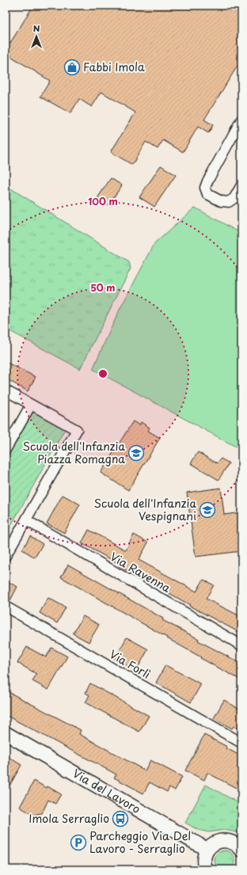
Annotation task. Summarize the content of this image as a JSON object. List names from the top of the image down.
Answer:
{
  "streets": {
    "main road": ["Via del Lavoro"],
    "street": ["Via Ravenna", "Via Forlì"]
  },
  "places": {
    "shop": ["Fabbi Imola"],
    "school or university": ["Scuola dell'Infanzia Piazza Romagna", "Scuola dell'Infanzia Vespignani"],
    "bus stop": ["Imola Serraglio"],
    "parking": ["Parcheggio Via Del Lavoro - Serraglio"]
  },
  "north": "top",
  "rings": ["100 m", "50 m"]
}
